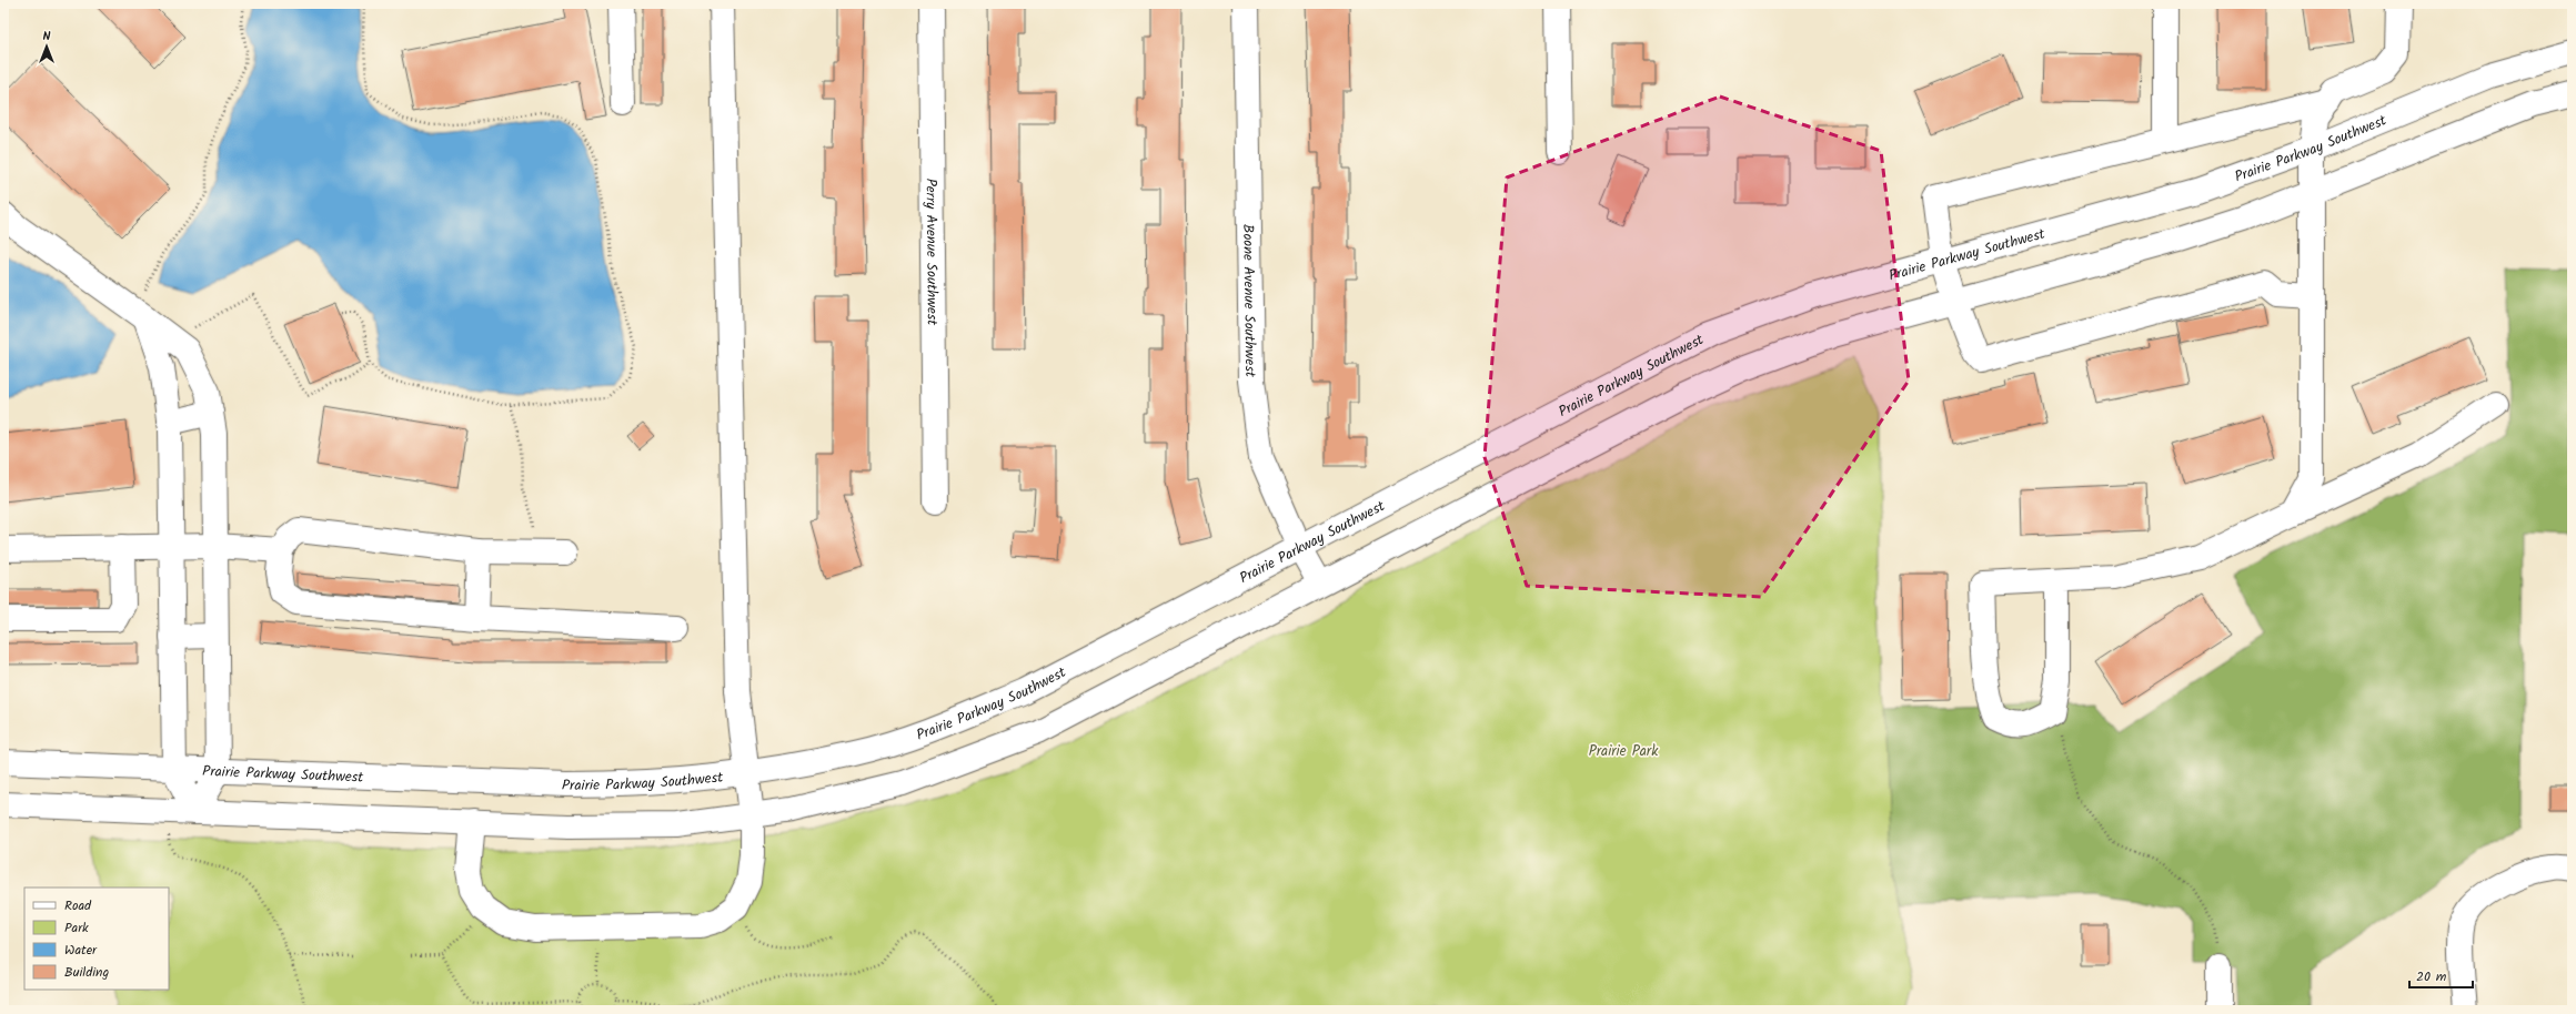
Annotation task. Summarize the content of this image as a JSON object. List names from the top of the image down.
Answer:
{
  "streets": {
    "street": ["Prairie Parkway Southwest", "Perry Avenue Southwest", "Boone Avenue Southwest"]
  },
  "crossings": [
    ["Prairie Parkway Southwest", "Boone Avenue Southwest"]
  ],
  "parks": ["Prairie Park"],
  "legend": [
    "Road",
    "Park",
    "Water",
    "Building"
  ],
  "scale_bar": "20 m",
  "north": "top"
}
